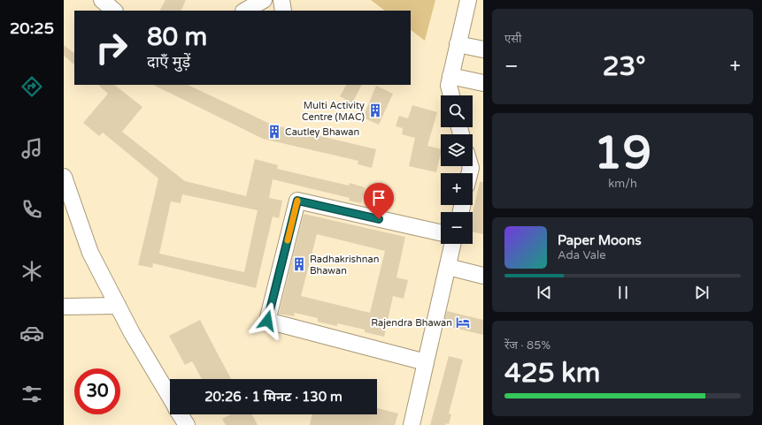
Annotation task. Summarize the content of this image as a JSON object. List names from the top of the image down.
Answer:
{
  "places": {
    "building": ["Multi Activity Centre (MAC)", "Cautley Bhawan", "Radhakrishnan Bhawan"],
    "hotel": ["Rajendra Bhawan"]
  },
  "page": {
    "tabs": "20:25",
    "tile": [
      "एसी",
      ["19", "km/h"],
      ["रेंज · 85%", "425 km"]
    ],
    "turn": ["80 m", "दाएँ मुड़ें"],
    "heat": ["−", "23°", "+"],
    "map_buttons": ["+", "−"],
    "song": ["Paper Moons", "Ada Vale"],
    "limit": "30",
    "trip": "20:26 · 1 मिनट · 130 m"
  }
}
